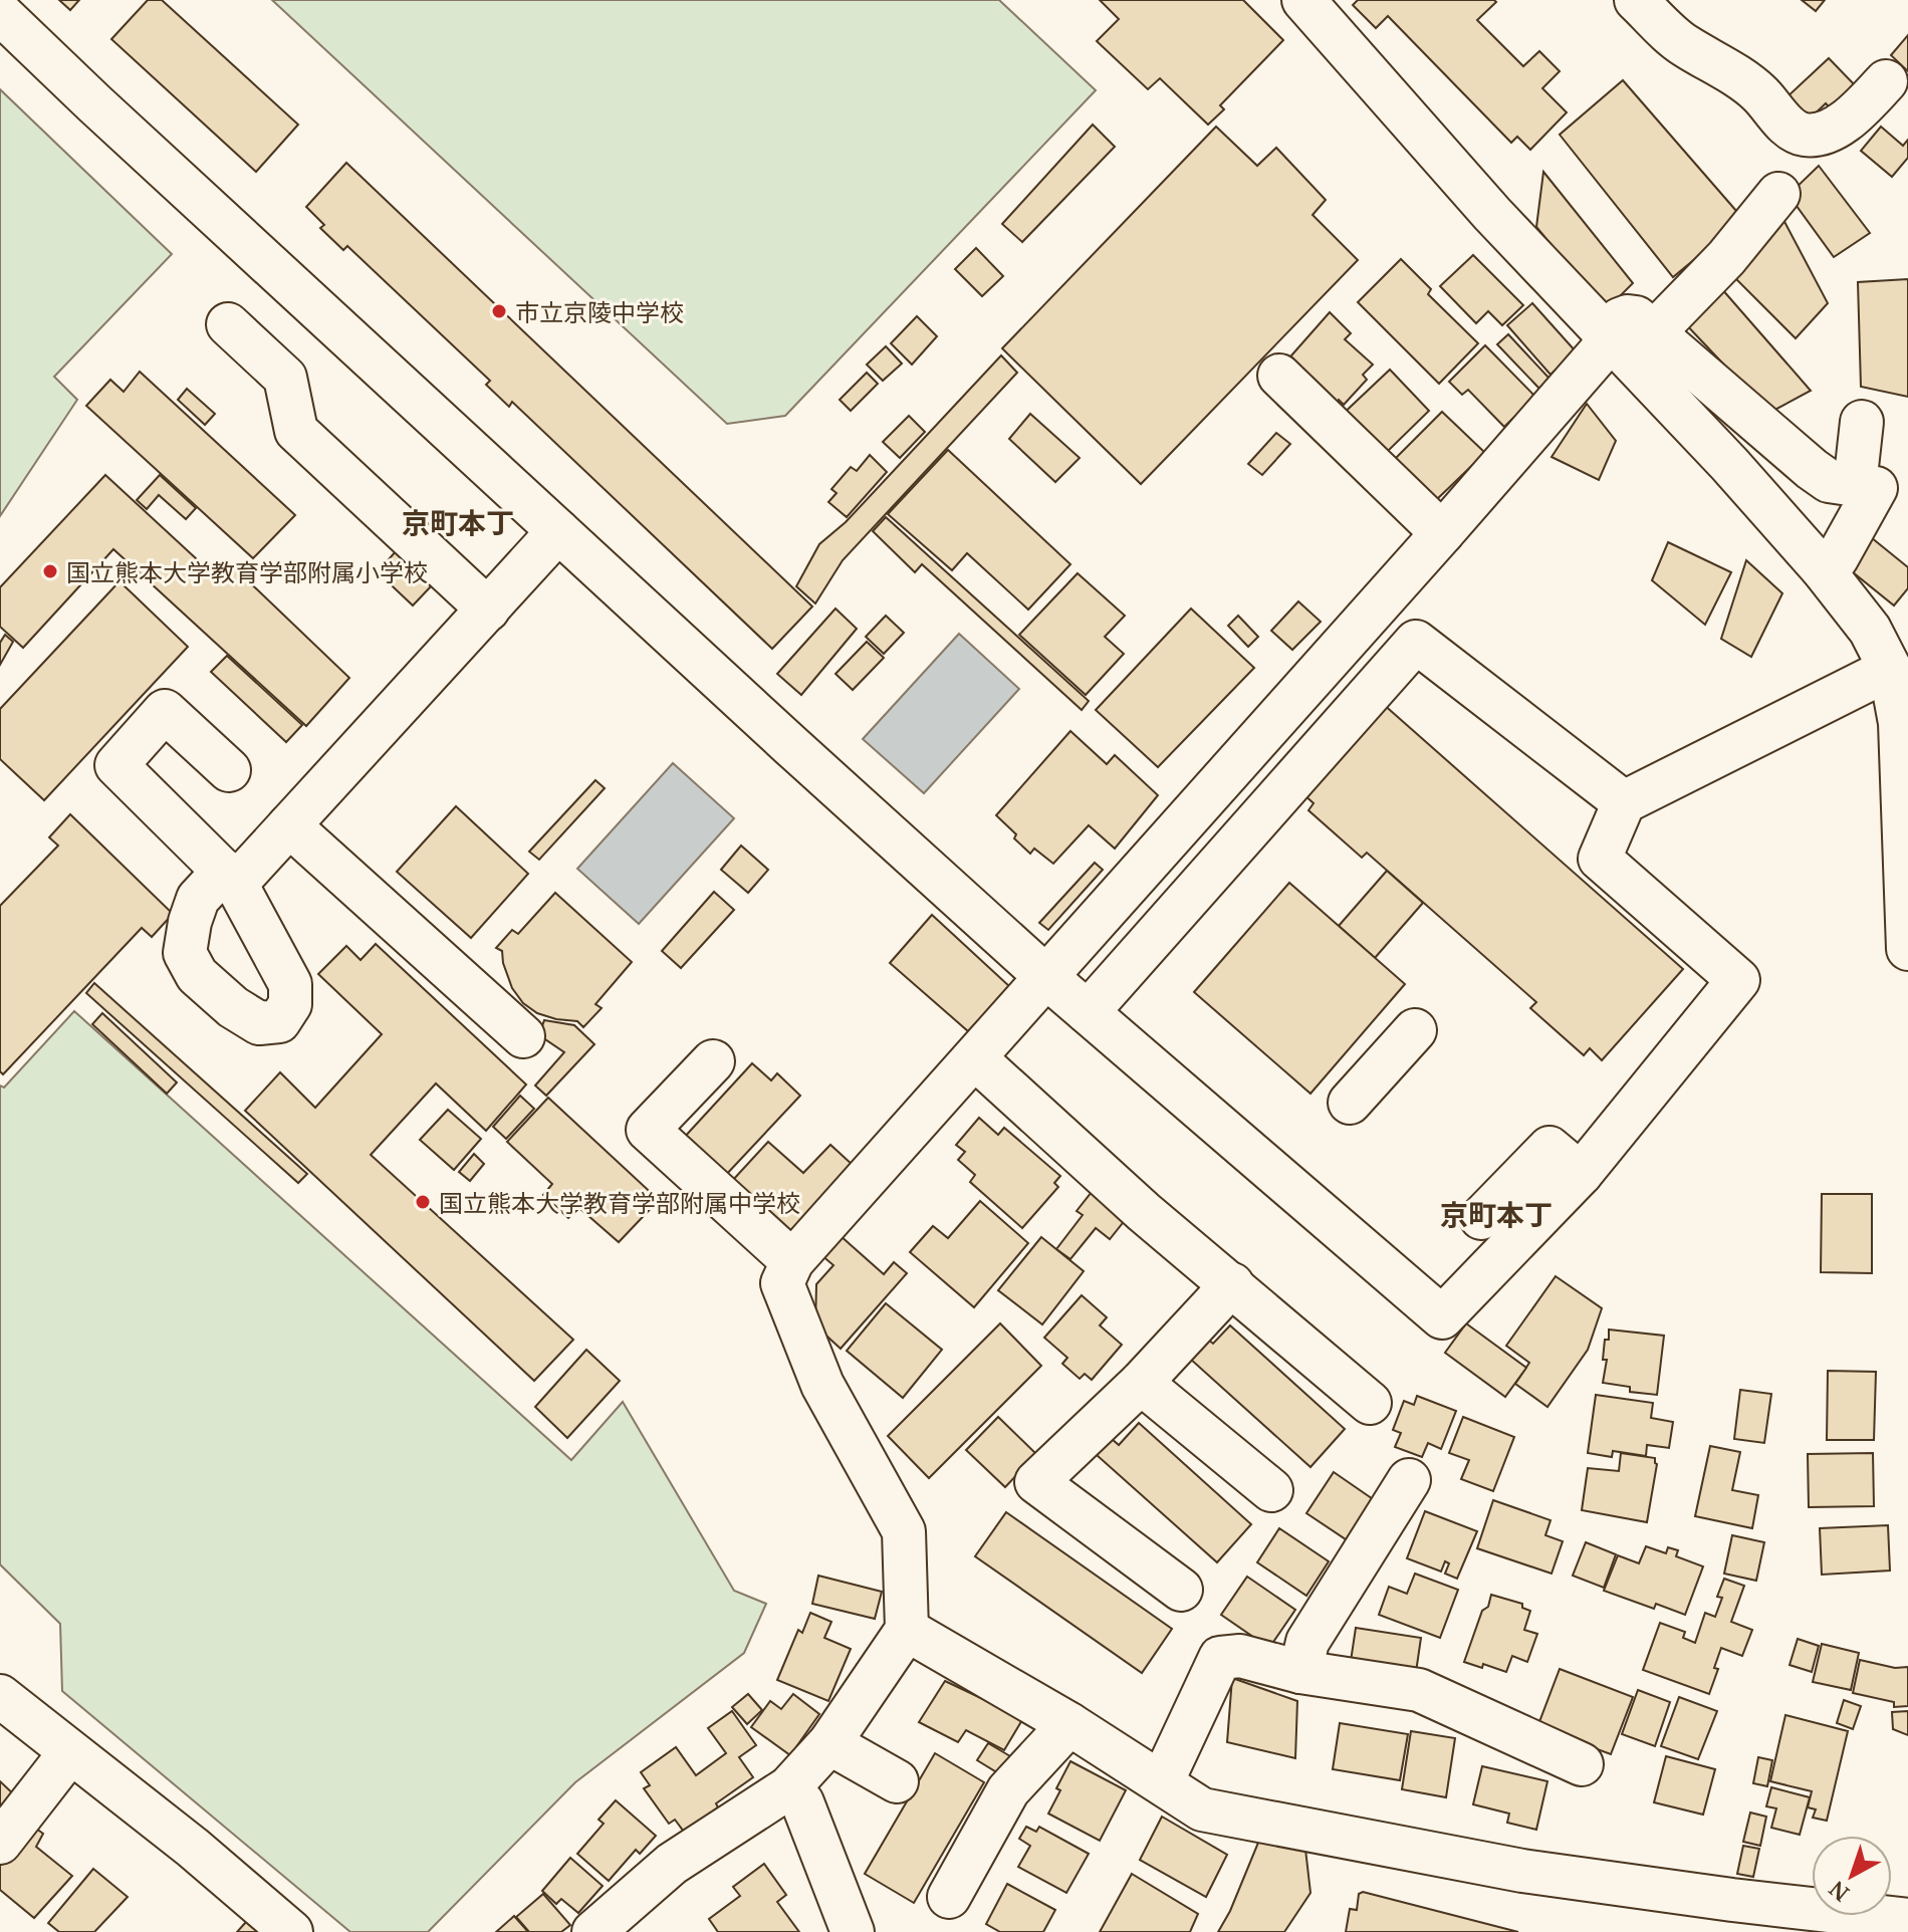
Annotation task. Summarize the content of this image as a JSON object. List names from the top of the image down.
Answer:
{
  "districts": ["京町本丁", "京町本丁"],
  "places": ["市立京陵中学校", "国立熊本大学教育学部附属小学校", "国立熊本大学教育学部附属中学校"],
  "north": "bottom left"
}
